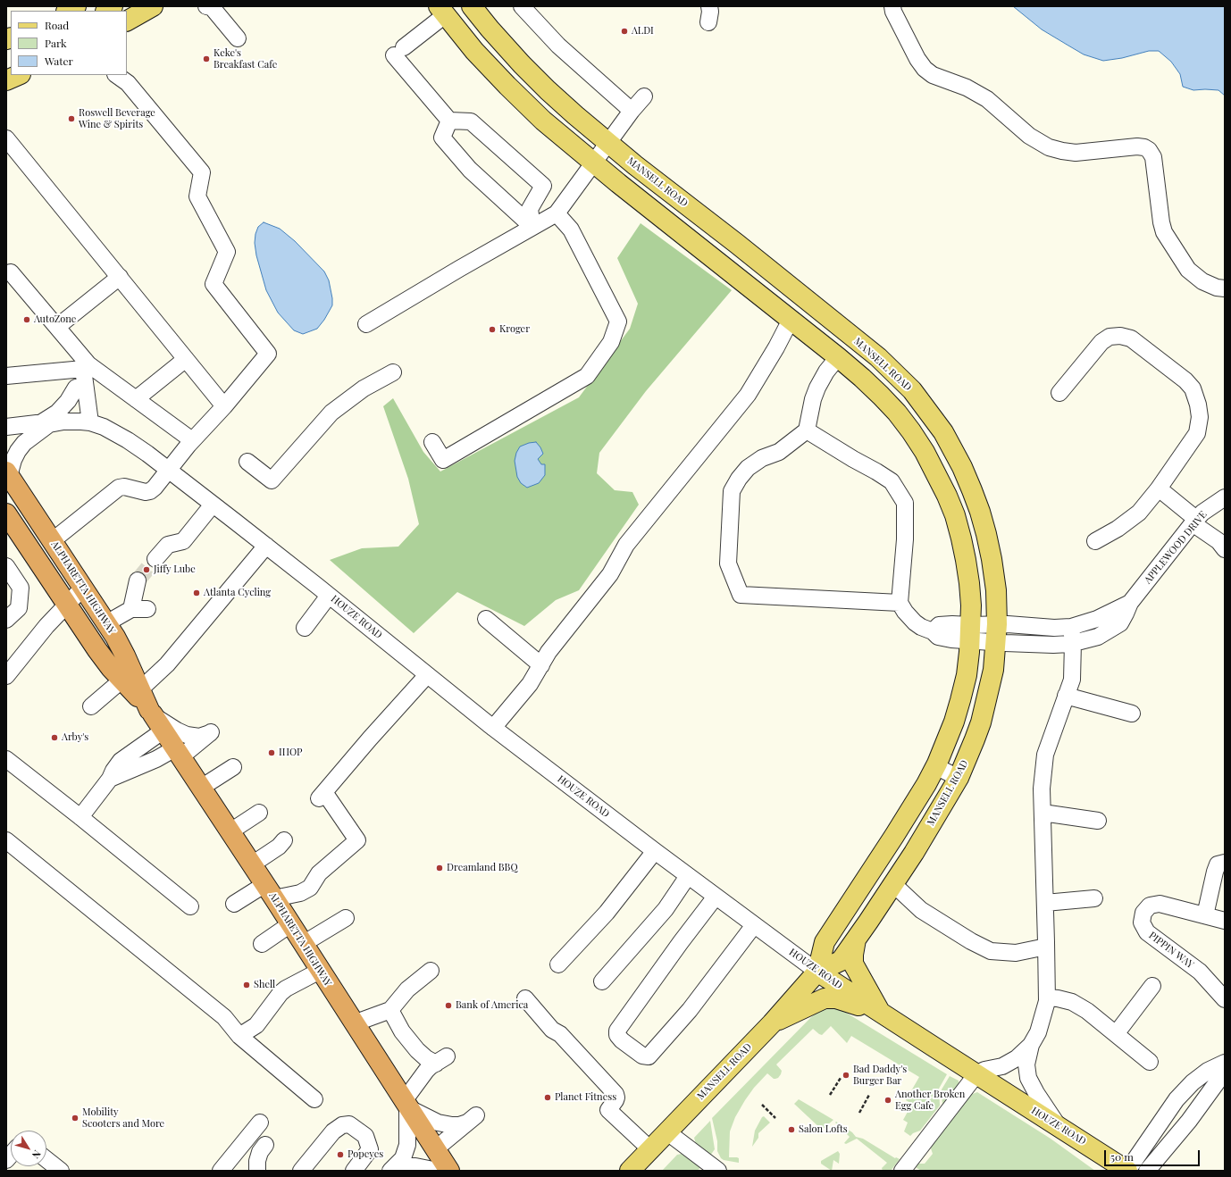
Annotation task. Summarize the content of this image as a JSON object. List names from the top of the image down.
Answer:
{
  "streets": {
    "highway": ["ALPHARETTA HIGHWAY"],
    "main road": ["MANSELL ROAD", "HOUZE ROAD"],
    "street": ["APPLEWOOD DRIVE", "PIPPIN WAY"]
  },
  "crossings": [
    ["MANSELL ROAD", "APPLEWOOD DRIVE"],
    ["MANSELL ROAD", "HOUZE ROAD"],
    ["ALPHARETTA HIGHWAY", "HOUZE ROAD"]
  ],
  "places": [
    "ALDI",
    "Keke's Breakfast Cafe",
    "Roswell Beverage Wine & Spirits",
    "AutoZone",
    "Kroger",
    "Jiffy Lube",
    "Atlanta Cycling",
    "Arby's",
    "IHOP",
    "Dreamland BBQ",
    "Shell",
    "Bank of America",
    "Bad Daddy's Burger Bar",
    "Planet Fitness",
    "Another Broken Egg Cafe",
    "Mobility Scooters and More",
    "Salon Lofts",
    "Popeyes"
  ],
  "legend": ["Road", "Park", "Water"],
  "scale_bar": "50 m",
  "north": "bottom right"
}
